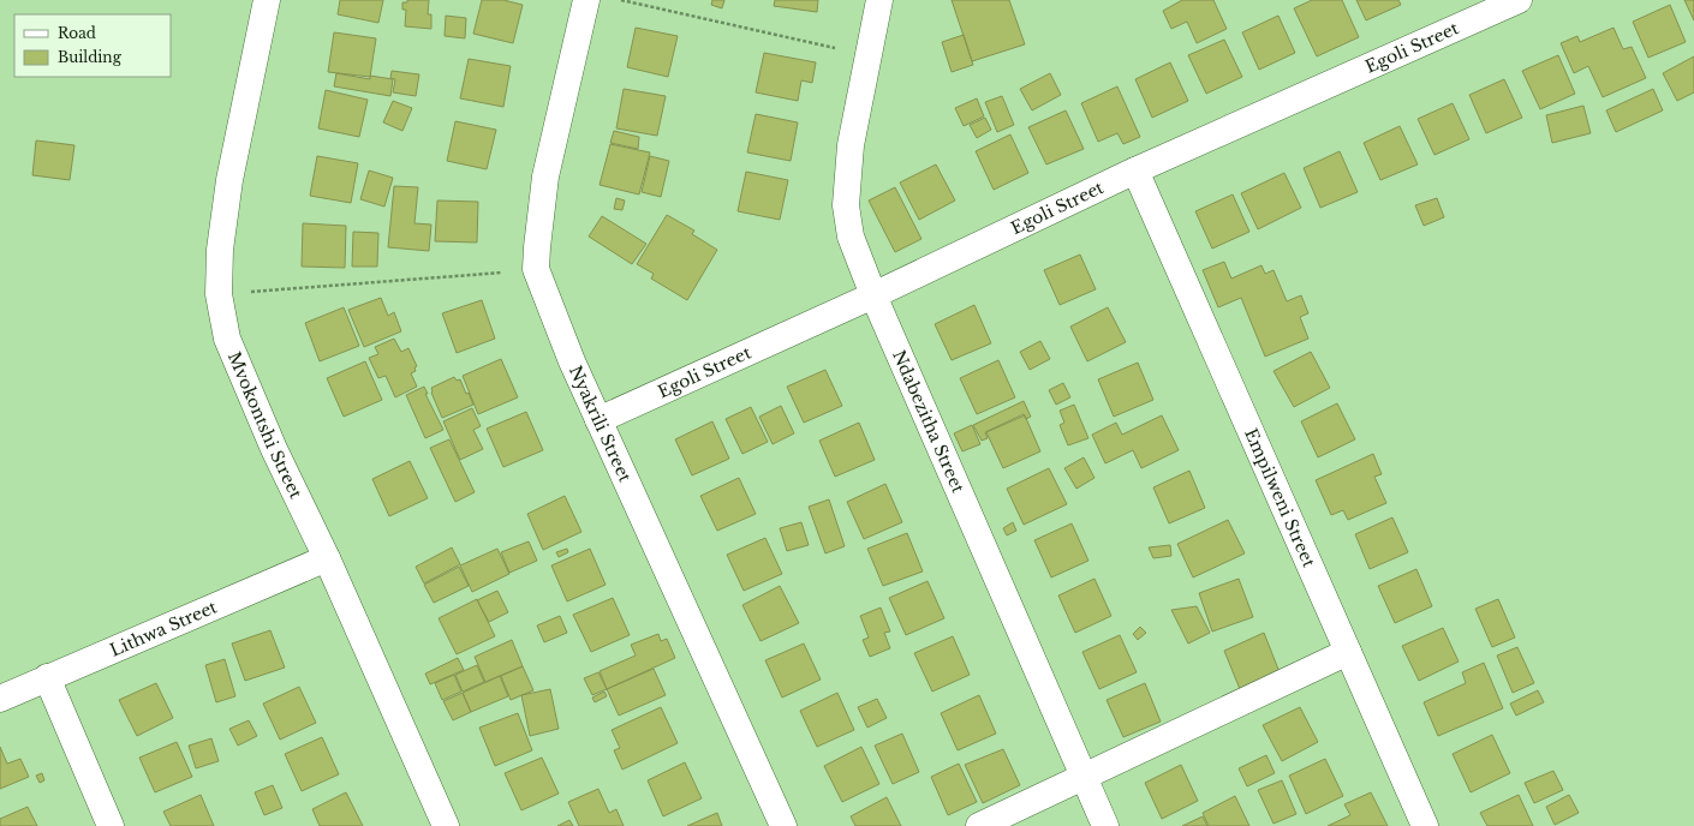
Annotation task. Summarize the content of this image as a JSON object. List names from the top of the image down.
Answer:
{
  "streets": {
    "street": [
      "Egoli Street",
      "Ndabezitha Street",
      "Nyakrili Street",
      "Mvokontshi Street",
      "Empilweni Street",
      "Lithwa Street"
    ]
  },
  "crossings": [
    ["Egoli Street", "Ndabezitha Street"],
    ["Egoli Street", "Nyakrili Street"],
    ["Egoli Street", "Empilweni Street"],
    ["Mvokontshi Street", "Lithwa Street"]
  ],
  "legend": ["Road", "Building"]
}
